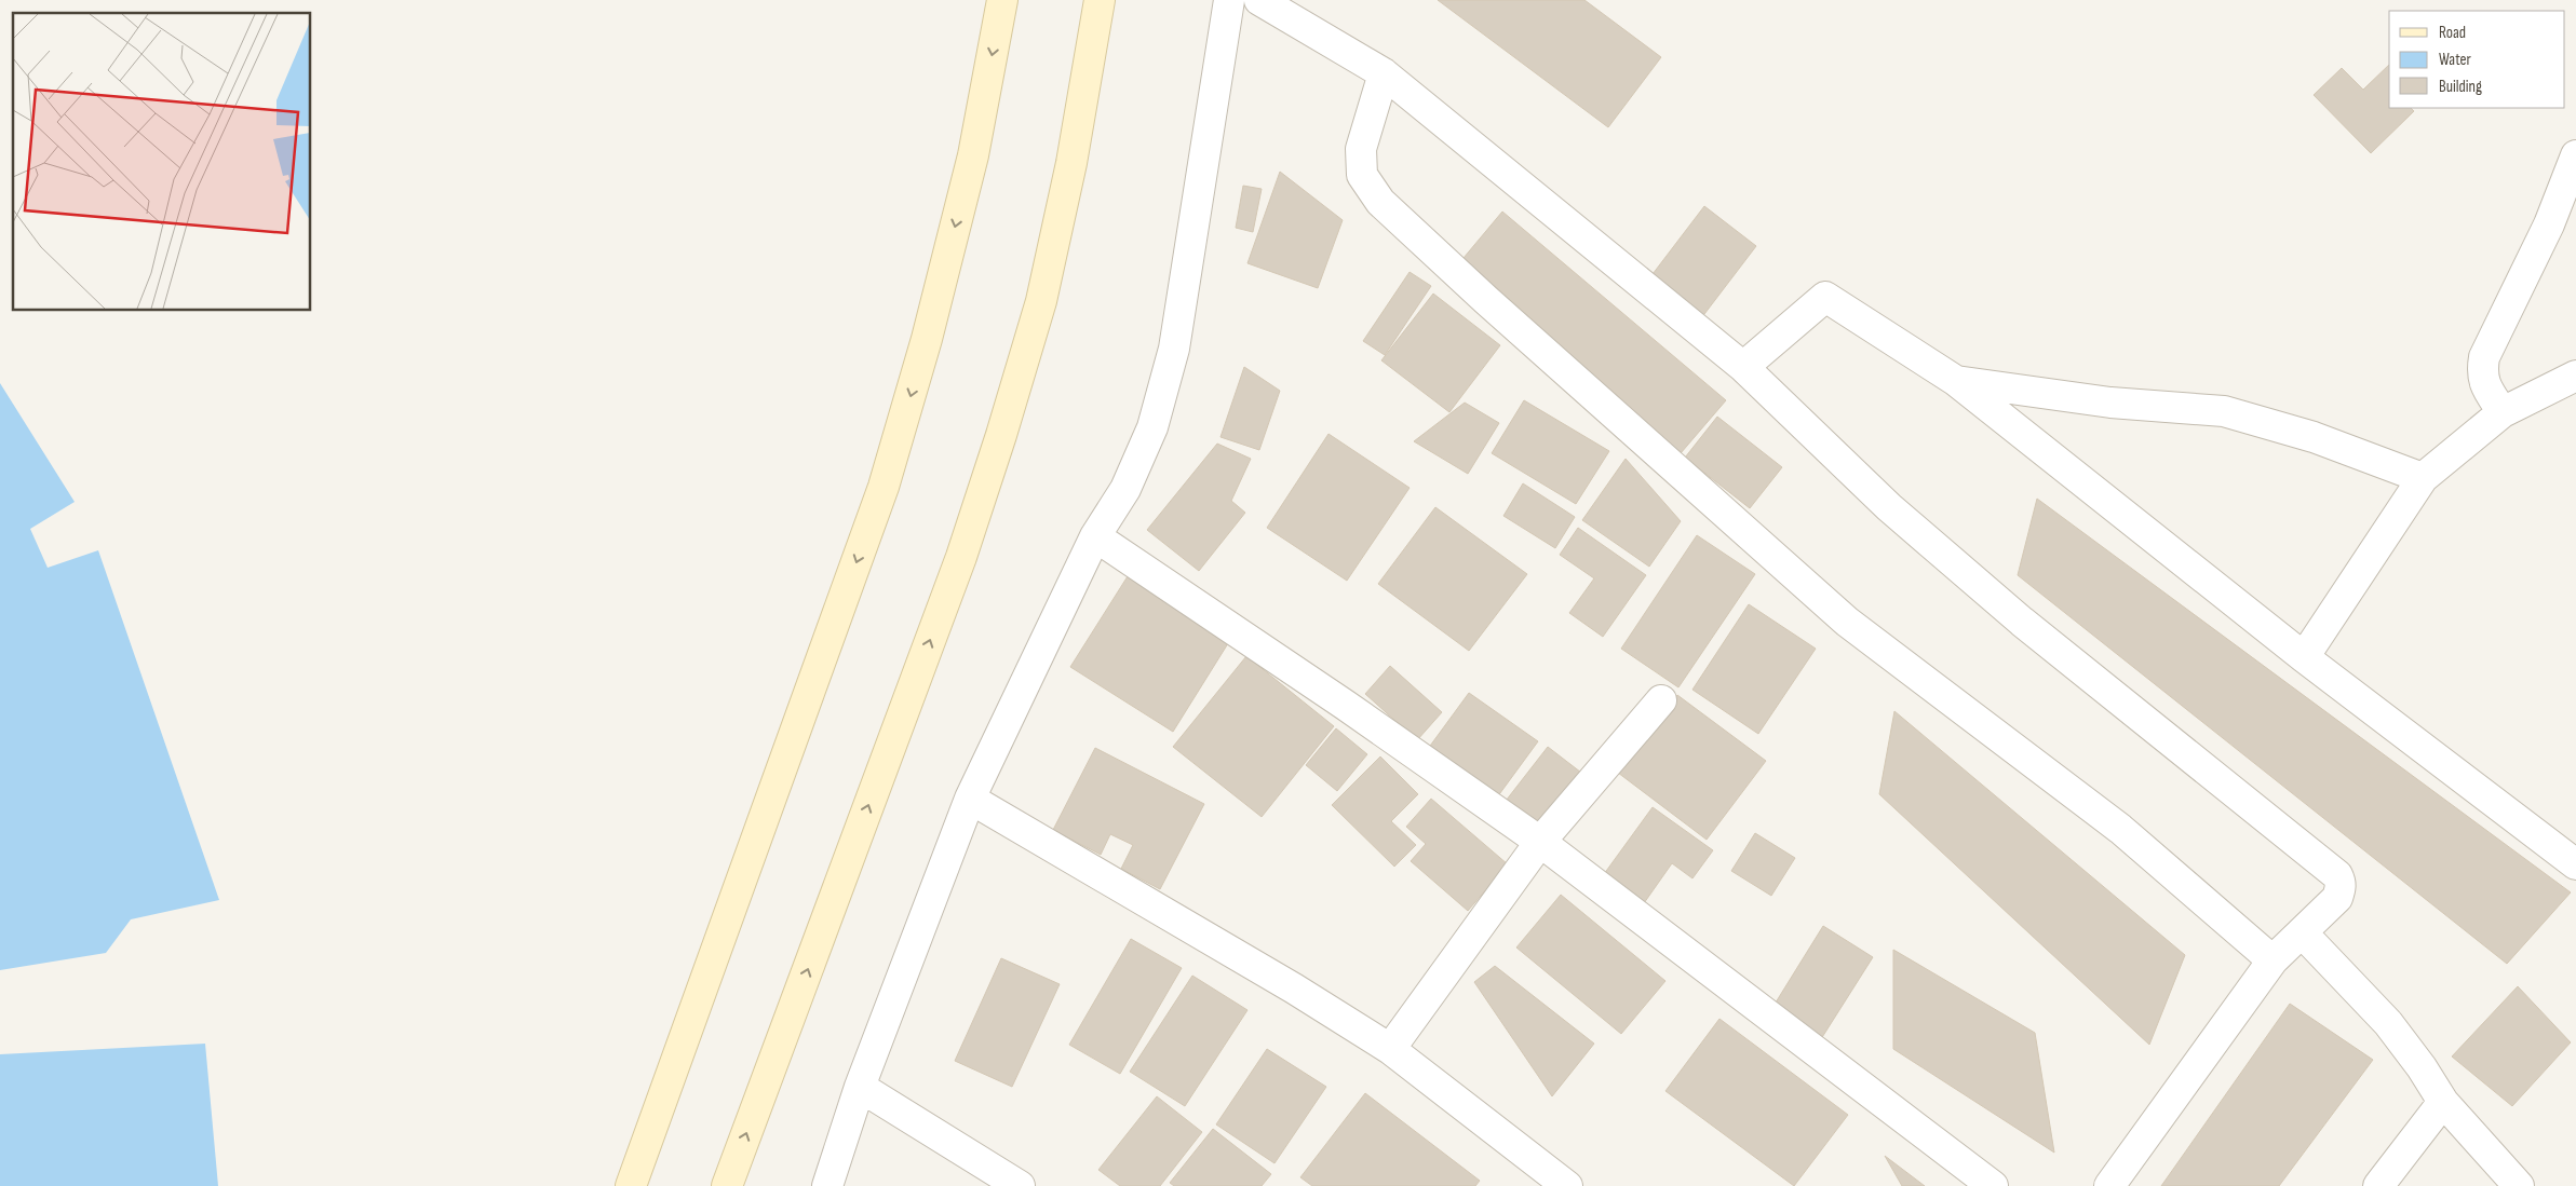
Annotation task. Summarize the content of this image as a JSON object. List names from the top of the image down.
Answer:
{
  "legend": ["Road", "Water", "Building"]
}
